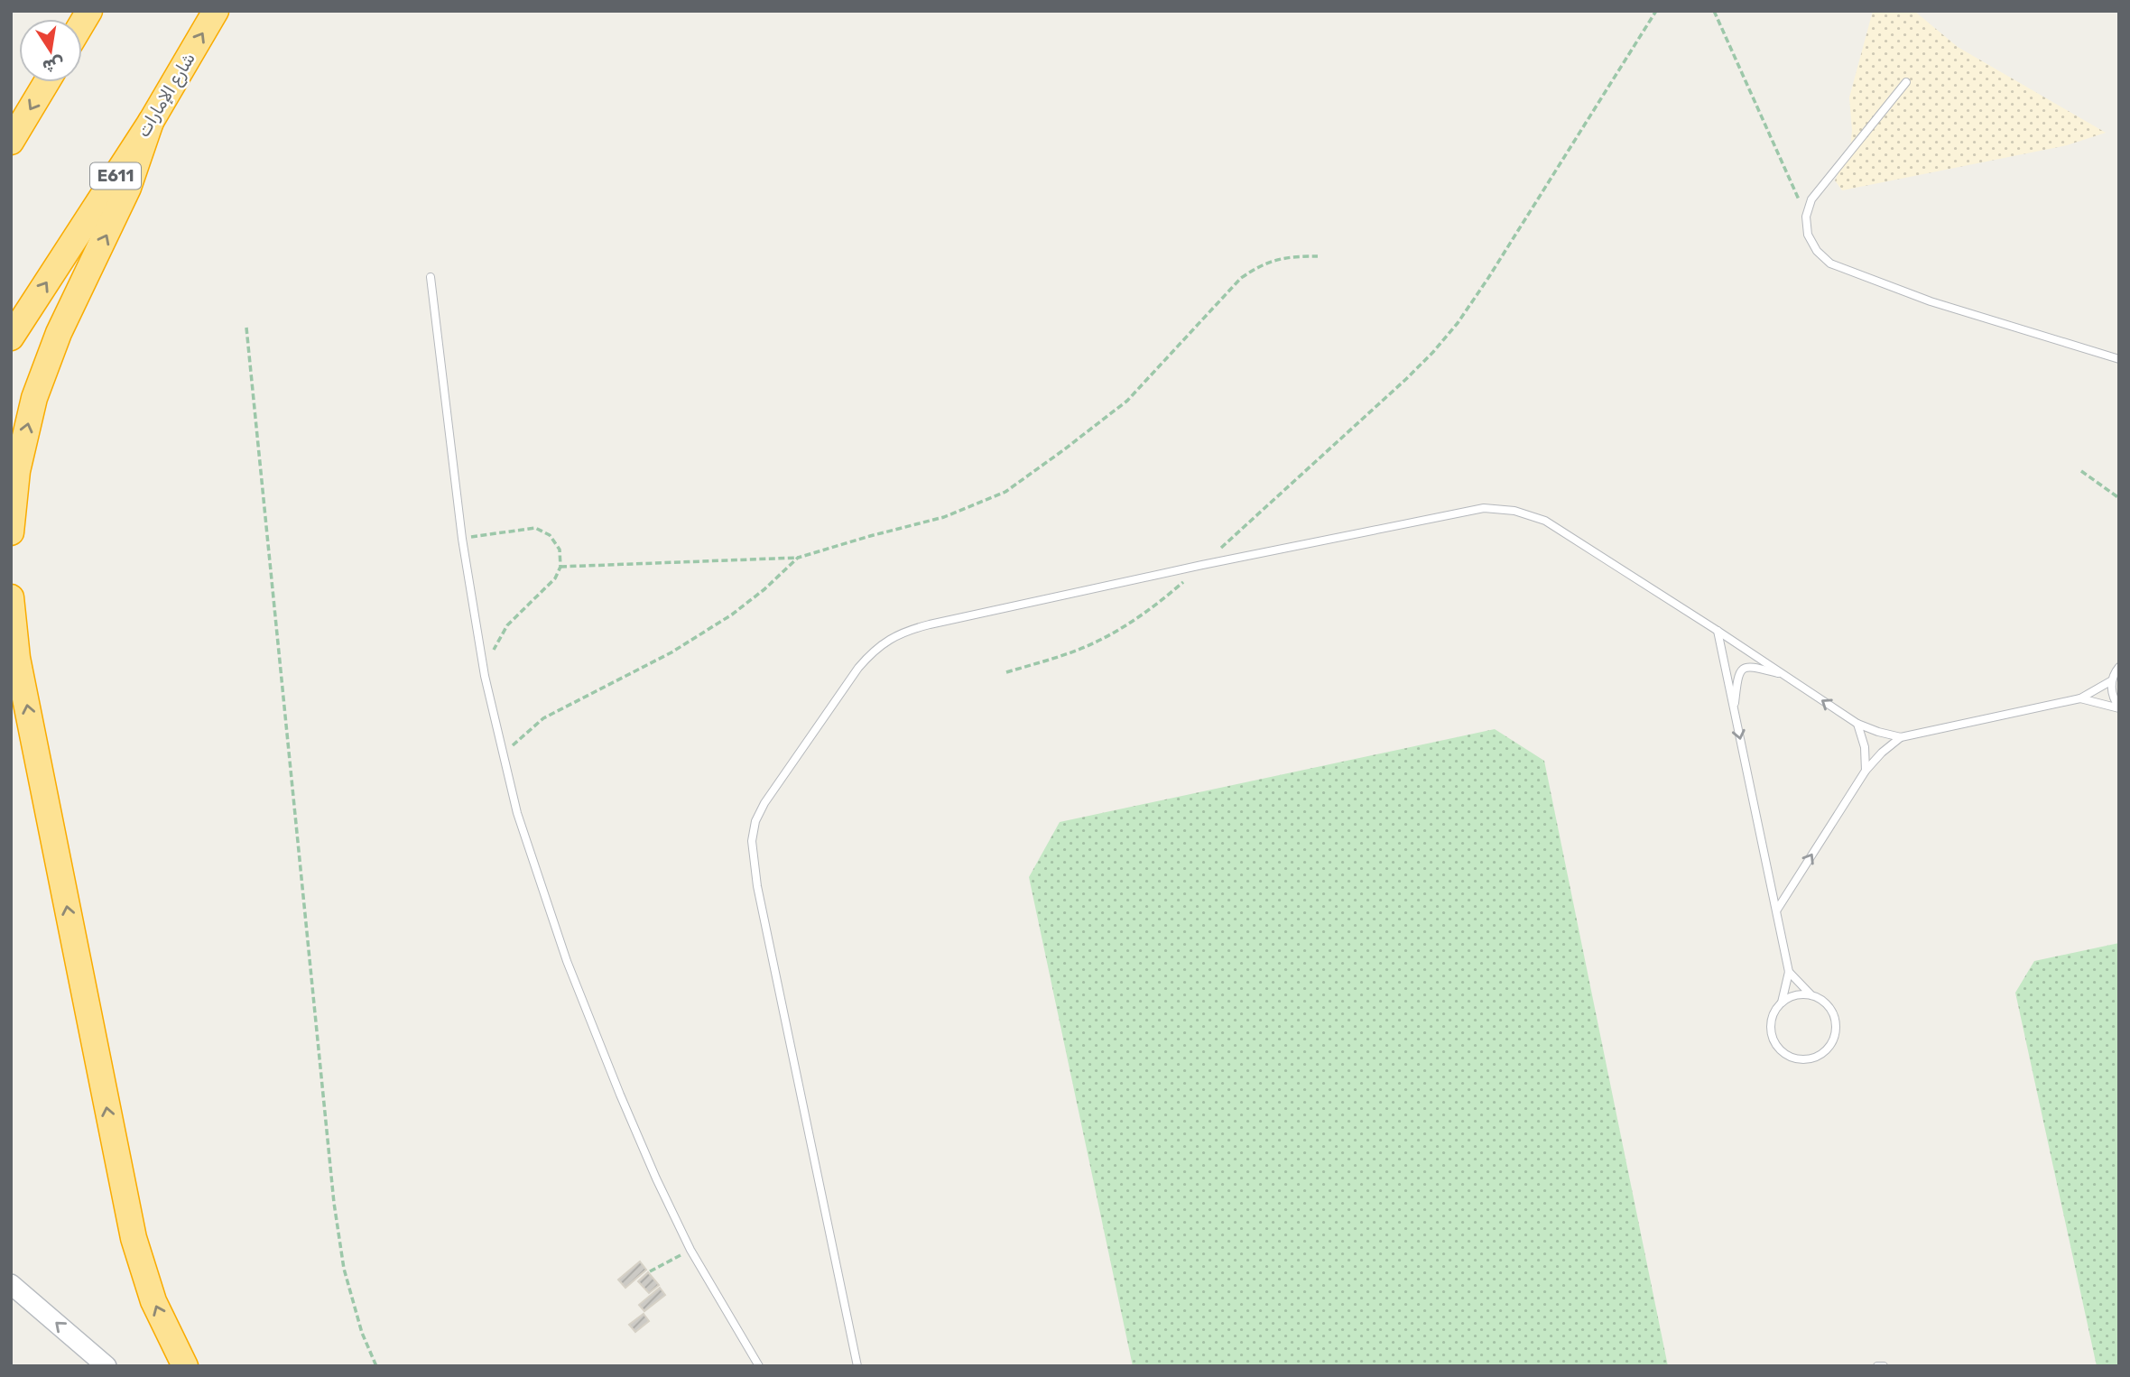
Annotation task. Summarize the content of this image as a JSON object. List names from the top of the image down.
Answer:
{
  "streets": {
    "highway": ["شارع الإمارات", "E611"]
  },
  "north": "bottom"
}
